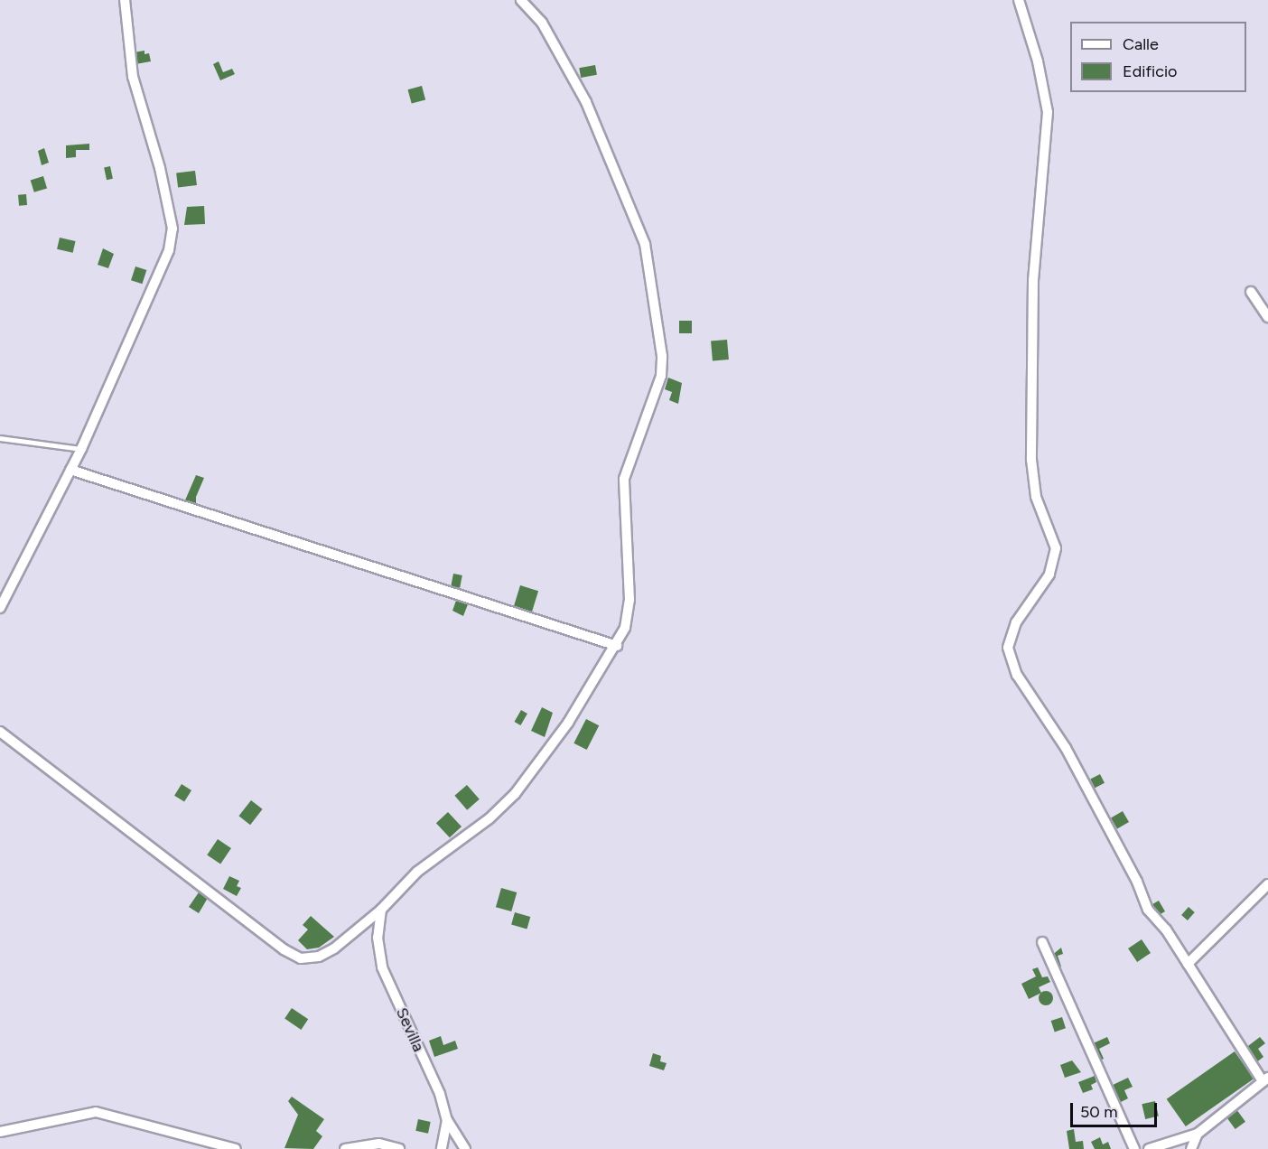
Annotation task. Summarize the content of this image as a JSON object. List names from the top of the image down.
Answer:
{
  "streets": {
    "street": ["Sevilla"]
  },
  "legend": ["Calle", "Edificio"],
  "scale_bar": "50 m"
}
